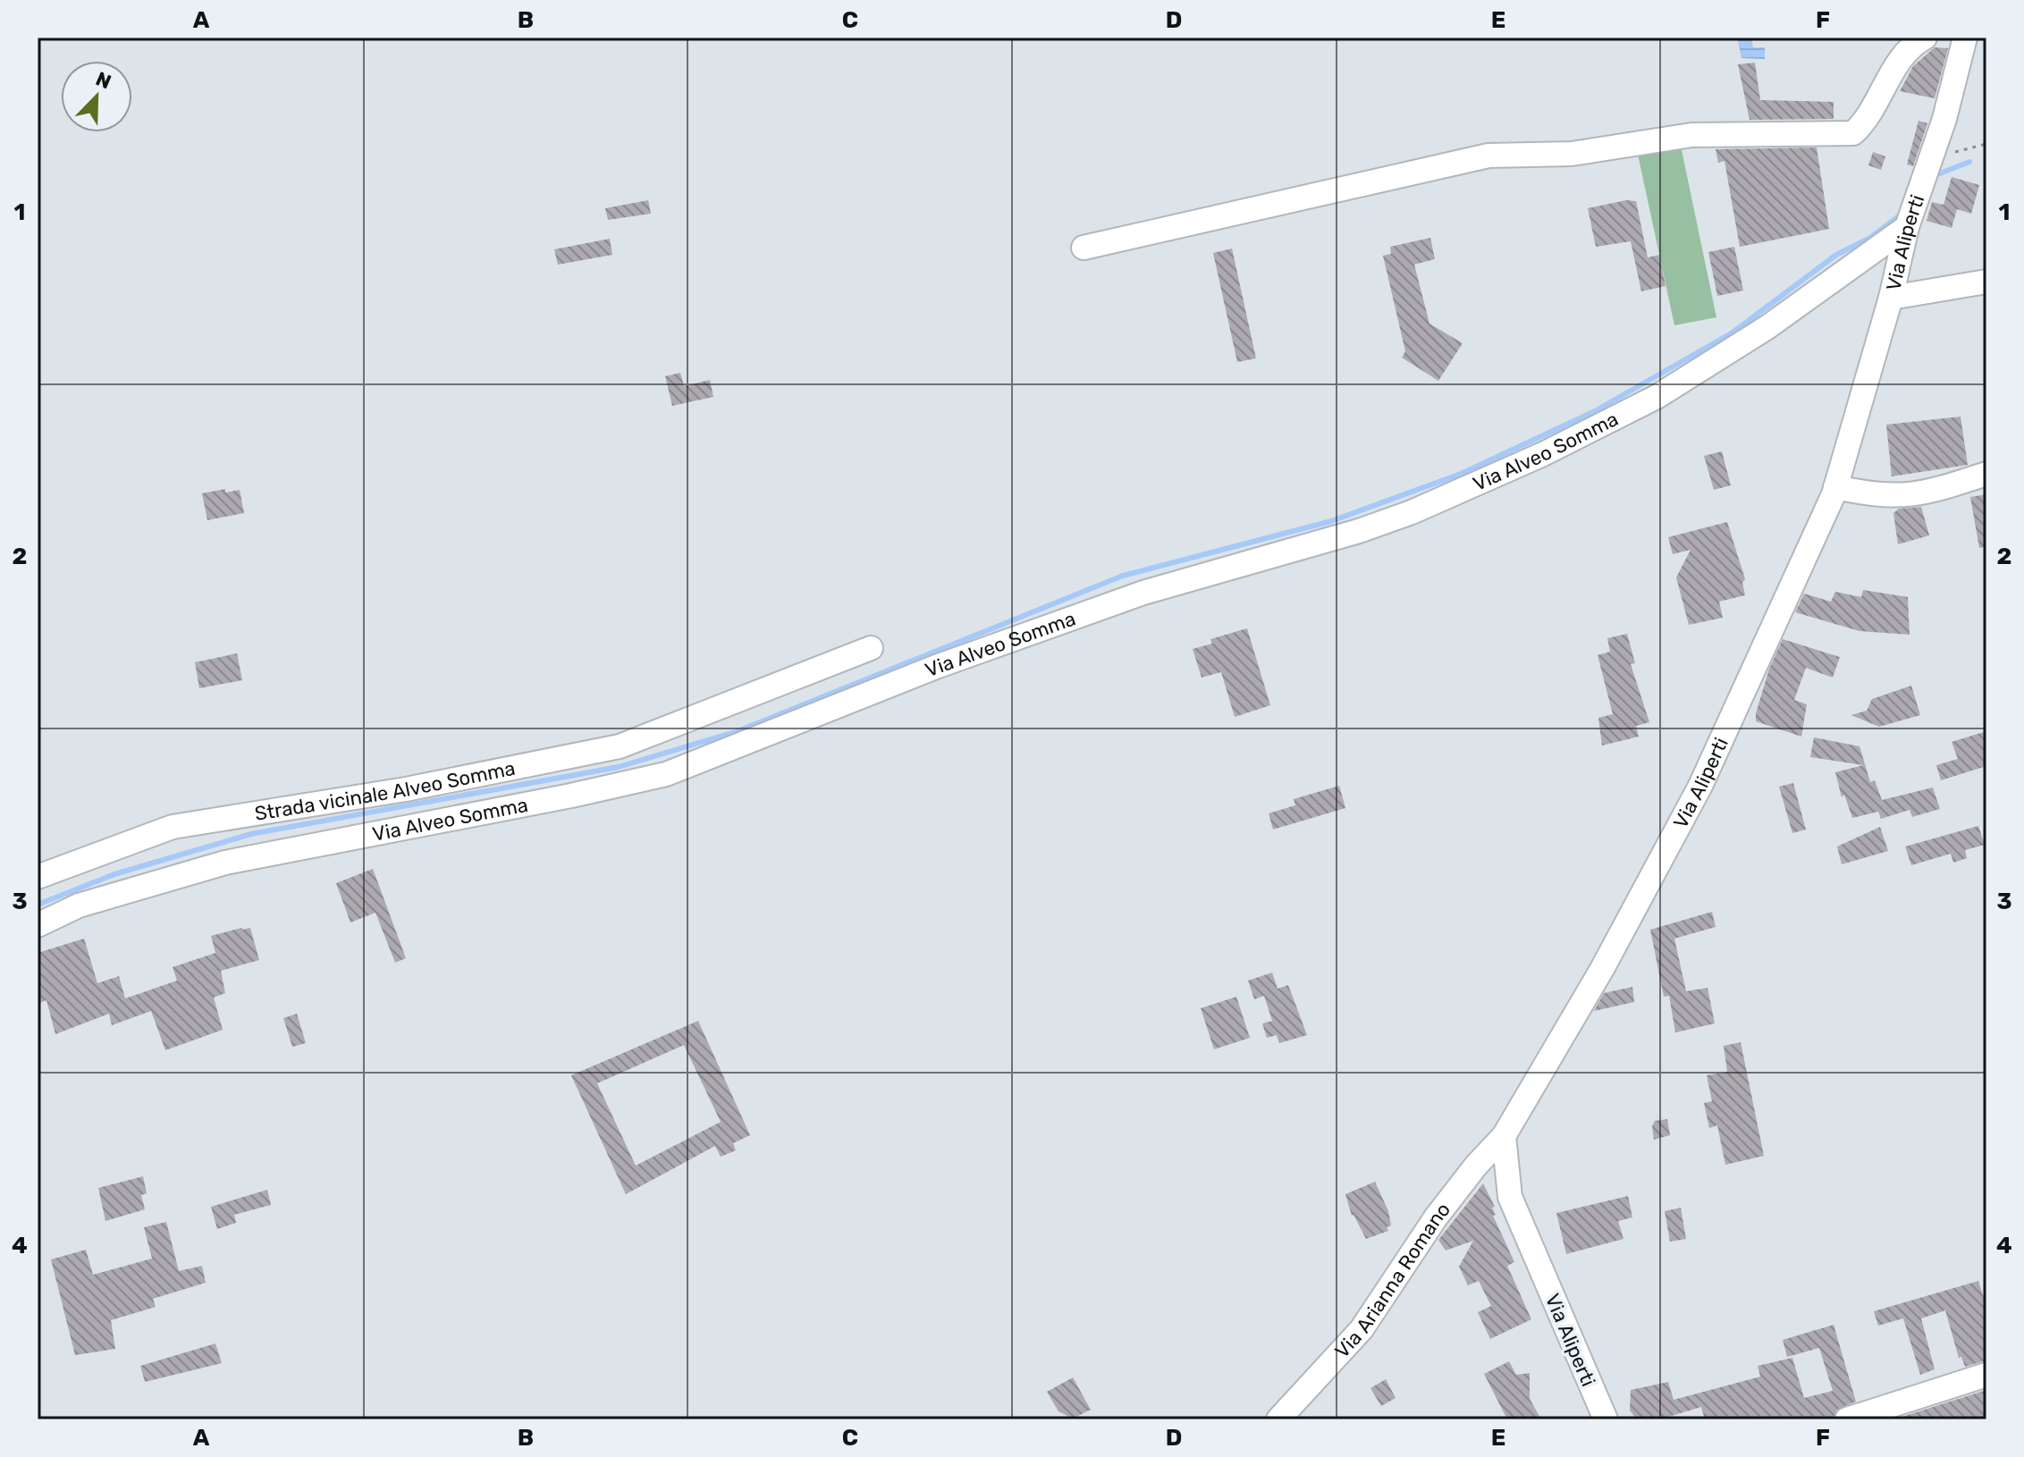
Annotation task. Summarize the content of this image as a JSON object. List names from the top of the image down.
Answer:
{
  "streets": {
    "street": [
      "Via Aliperti",
      "Via Alveo Somma",
      "Strada vicinale Alveo Somma",
      "Via Arianna Romano"
    ]
  },
  "crossings": [
    ["Via Aliperti", "Via Alveo Somma"],
    ["Via Aliperti", "Via Arianna Romano"]
  ],
  "north": "top right",
  "grid": {
    "columns": [
      "A",
      "B",
      "C",
      "D",
      "E",
      "F"
    ],
    "rows": [
      "1",
      "2",
      "3",
      "4"
    ]
  }
}
